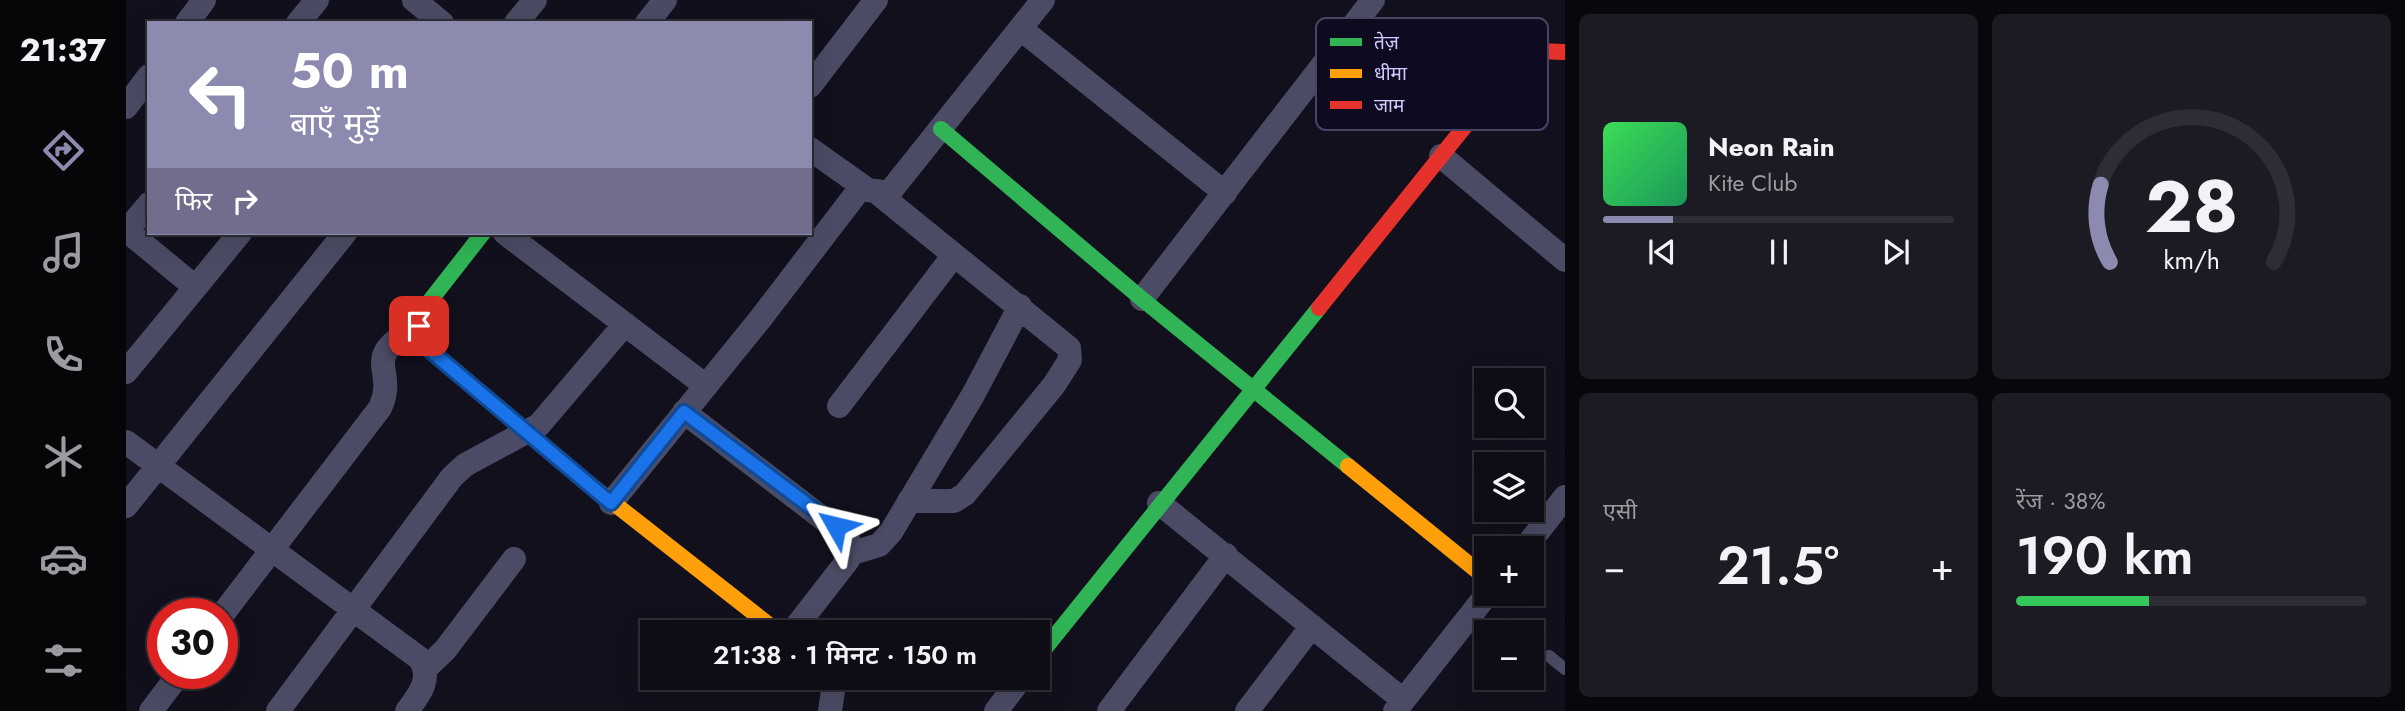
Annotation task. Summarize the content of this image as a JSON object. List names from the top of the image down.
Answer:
{
  "legend": ["तेज़", "धीमा", "जाम"],
  "page": {
    "tabs": "21:37",
    "turn": ["50 m", "बाएँ मुड़ें"],
    "song": ["Neon Rain", "Kite Club"],
    "then": "फिर",
    "map_buttons": ["+", "−"],
    "tile": [
      "एसी",
      ["रेंज · 38%", "190 km"]
    ],
    "heat": ["−", "21.5°", "+"],
    "limit": "30",
    "trip": "21:38 · 1 मिनट · 150 m",
    "gauge": ["28", "km/h"]
  }
}
